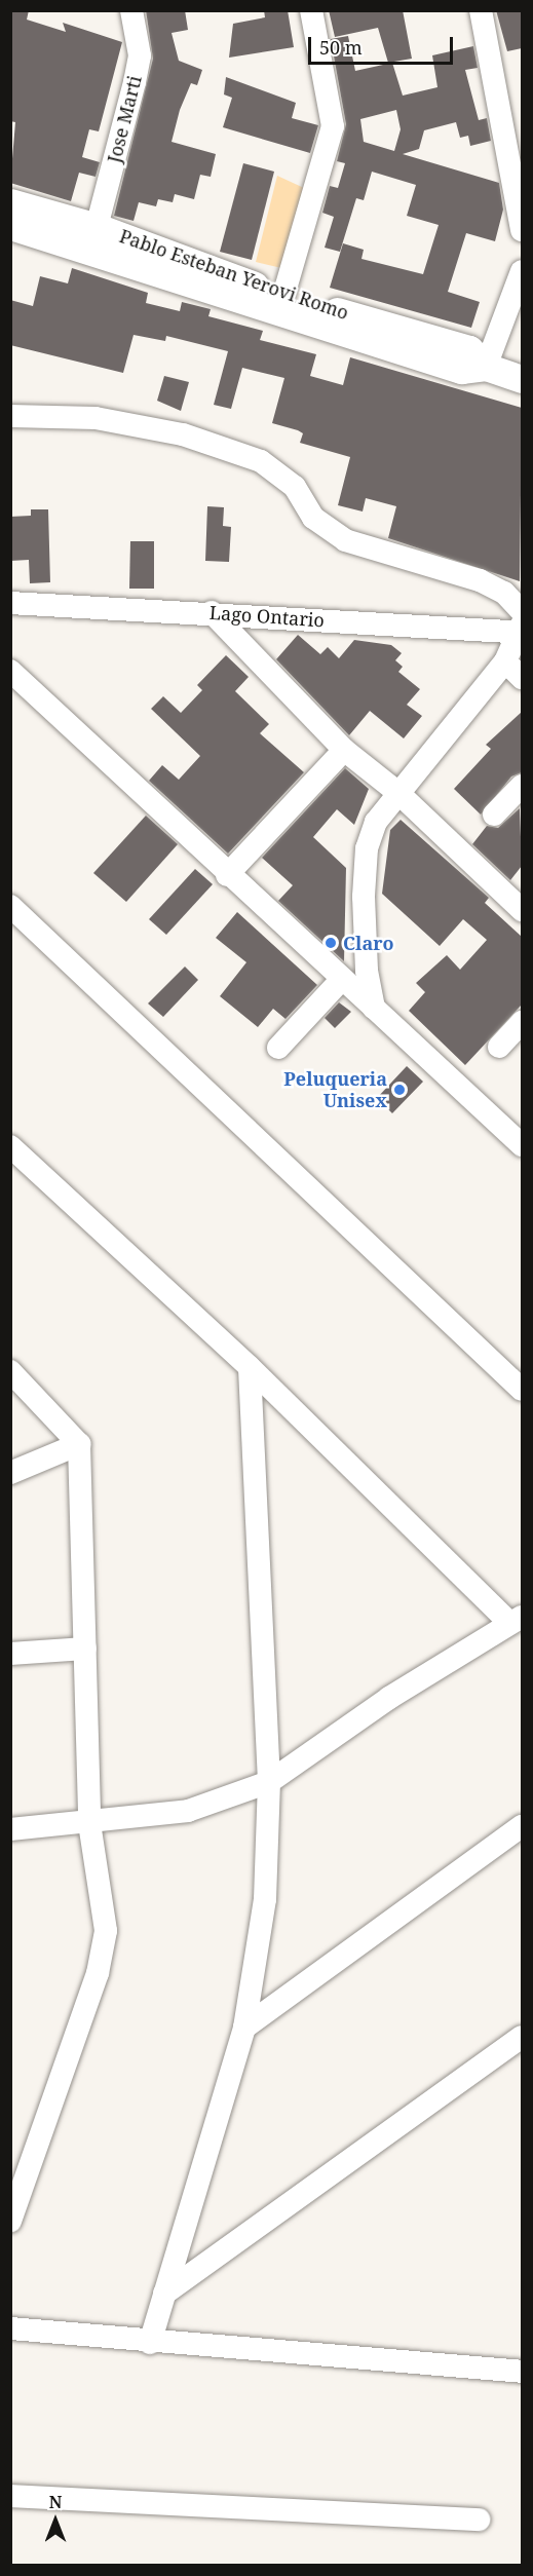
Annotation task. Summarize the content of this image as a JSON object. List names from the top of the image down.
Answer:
{
  "streets": {
    "street": ["Jose Marti", "Pablo Esteban Yerovi Romo", "Lago Ontario"]
  },
  "crossings": [
    ["Jose Marti", "Pablo Esteban Yerovi Romo"]
  ],
  "places": ["Claro", "Peluqueria Unisex"],
  "scale_bar": "50 m",
  "north": "top"
}
